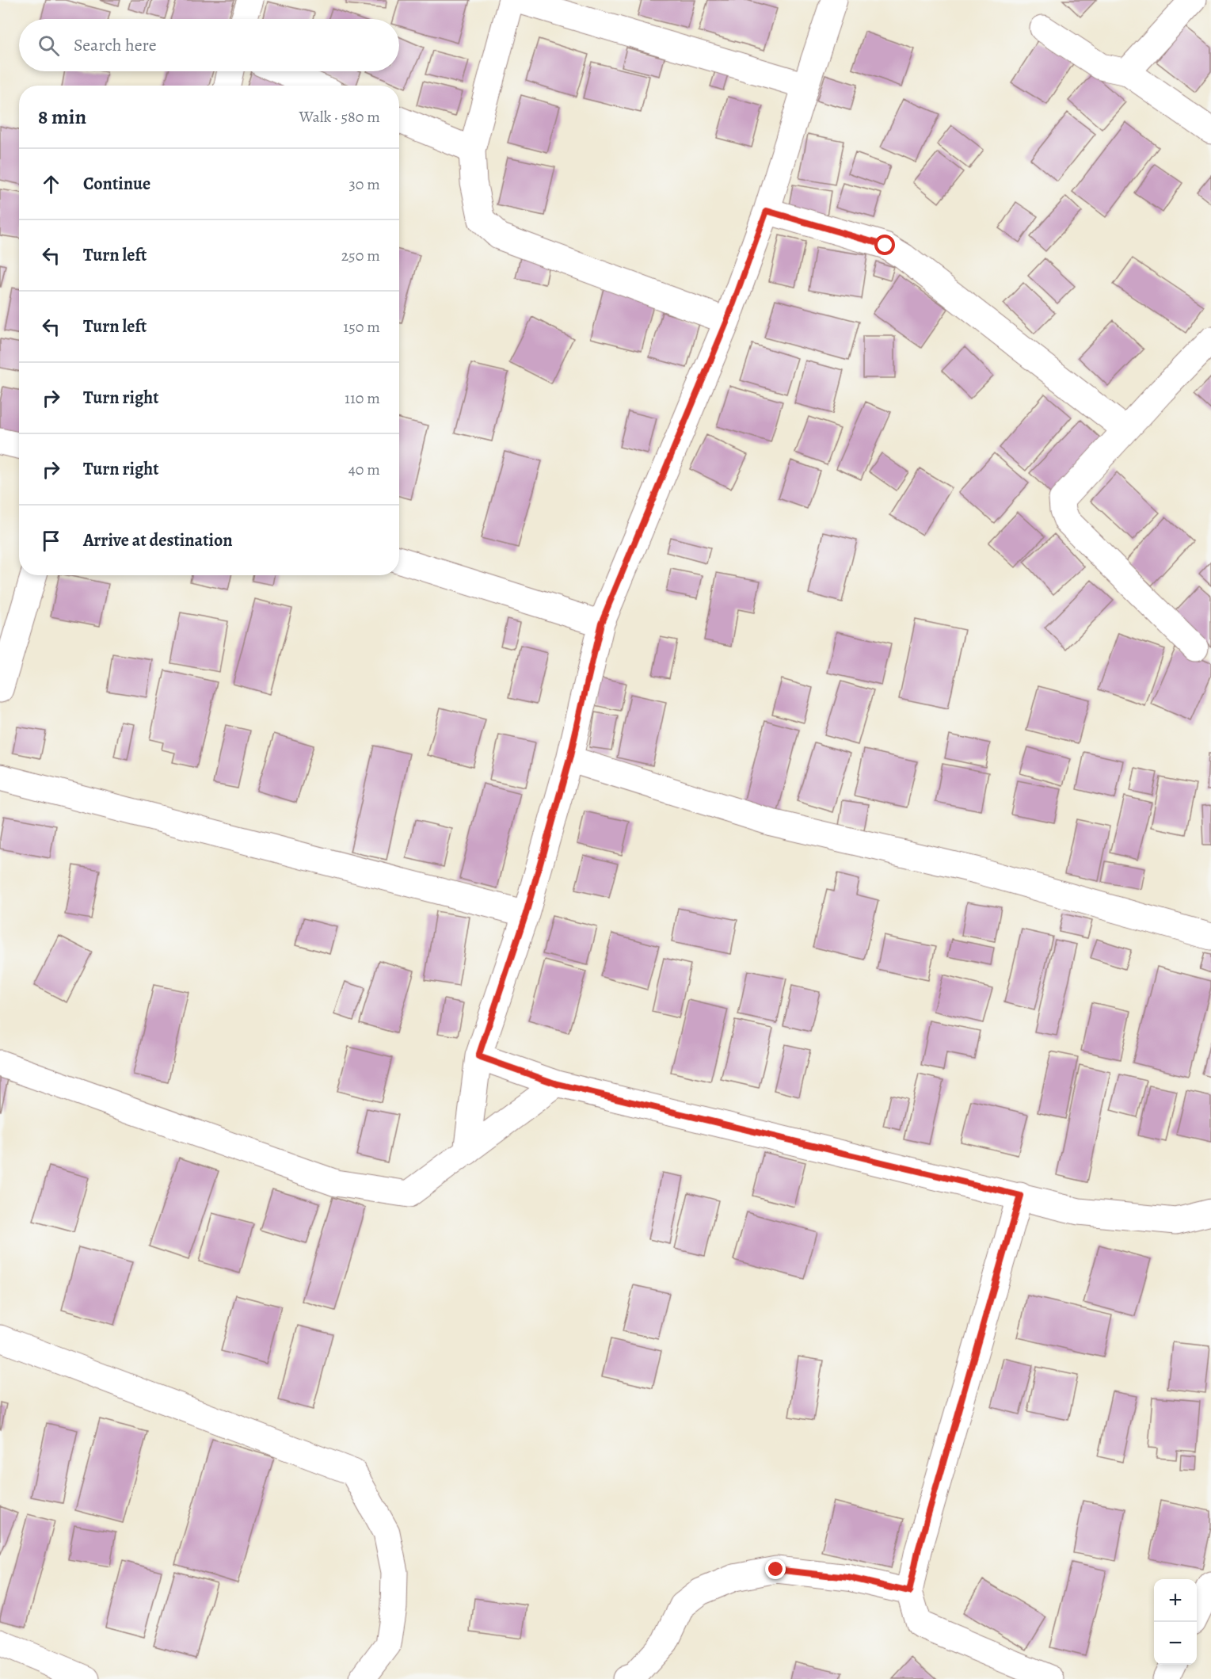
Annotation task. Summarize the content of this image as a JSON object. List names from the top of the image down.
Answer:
{
  "page": {
    "search": "Search here",
    "heading": ["8 min", "Walk · 580 m"],
    "list": [
      ["Continue", "30 m"],
      ["Turn left", "250 m"],
      ["Turn left", "150 m"],
      ["Turn right", "110 m"],
      ["Turn right", "40 m"],
      "Arrive at destination"
    ],
    "map_buttons": ["+", "−"]
  }
}
